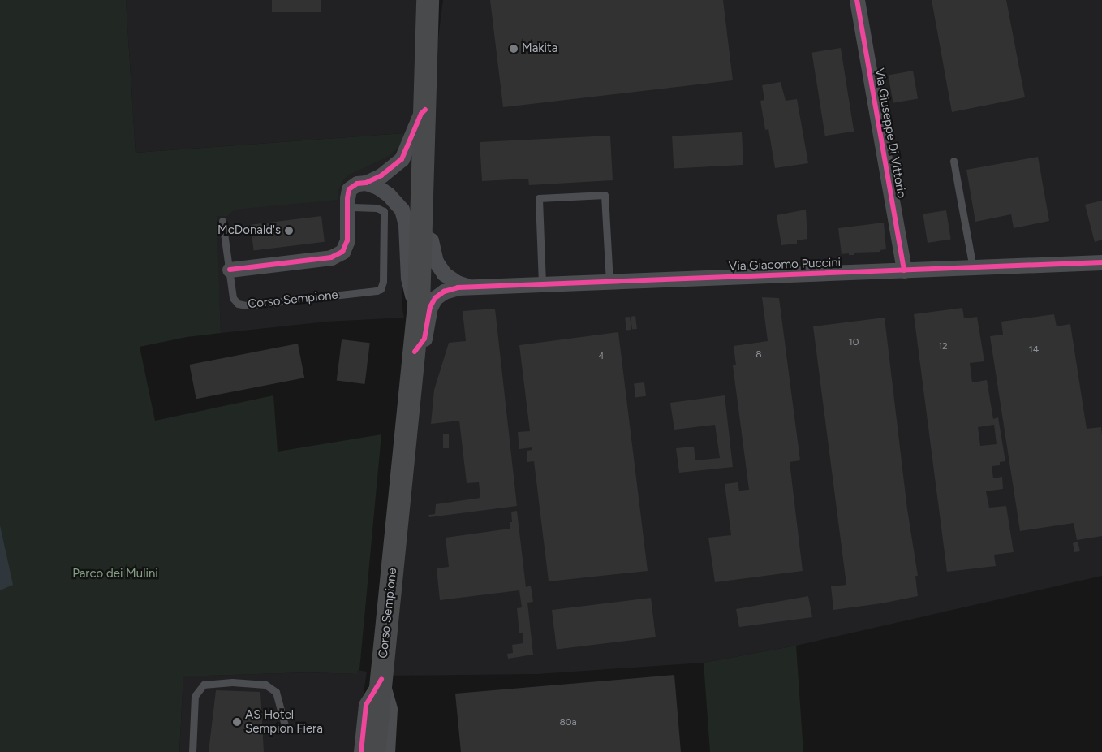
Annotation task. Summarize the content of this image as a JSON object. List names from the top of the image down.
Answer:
{
  "streets": {
    "main road": ["Corso Sempione"],
    "street": ["Via Giuseppe Di Vittorio", "Via Giacomo Puccini"]
  },
  "crossings": [
    ["Via Giuseppe Di Vittorio", "Via Giacomo Puccini"],
    ["Via Giacomo Puccini", "Corso Sempione"]
  ],
  "parks": ["Parco dei Mulini"],
  "places": ["Makita", "McDonald's", "AS Hotel Sempion Fiera"],
  "house_numbers": [
    "10",
    "12",
    "14",
    "8",
    "4",
    "80a"
  ]
}
